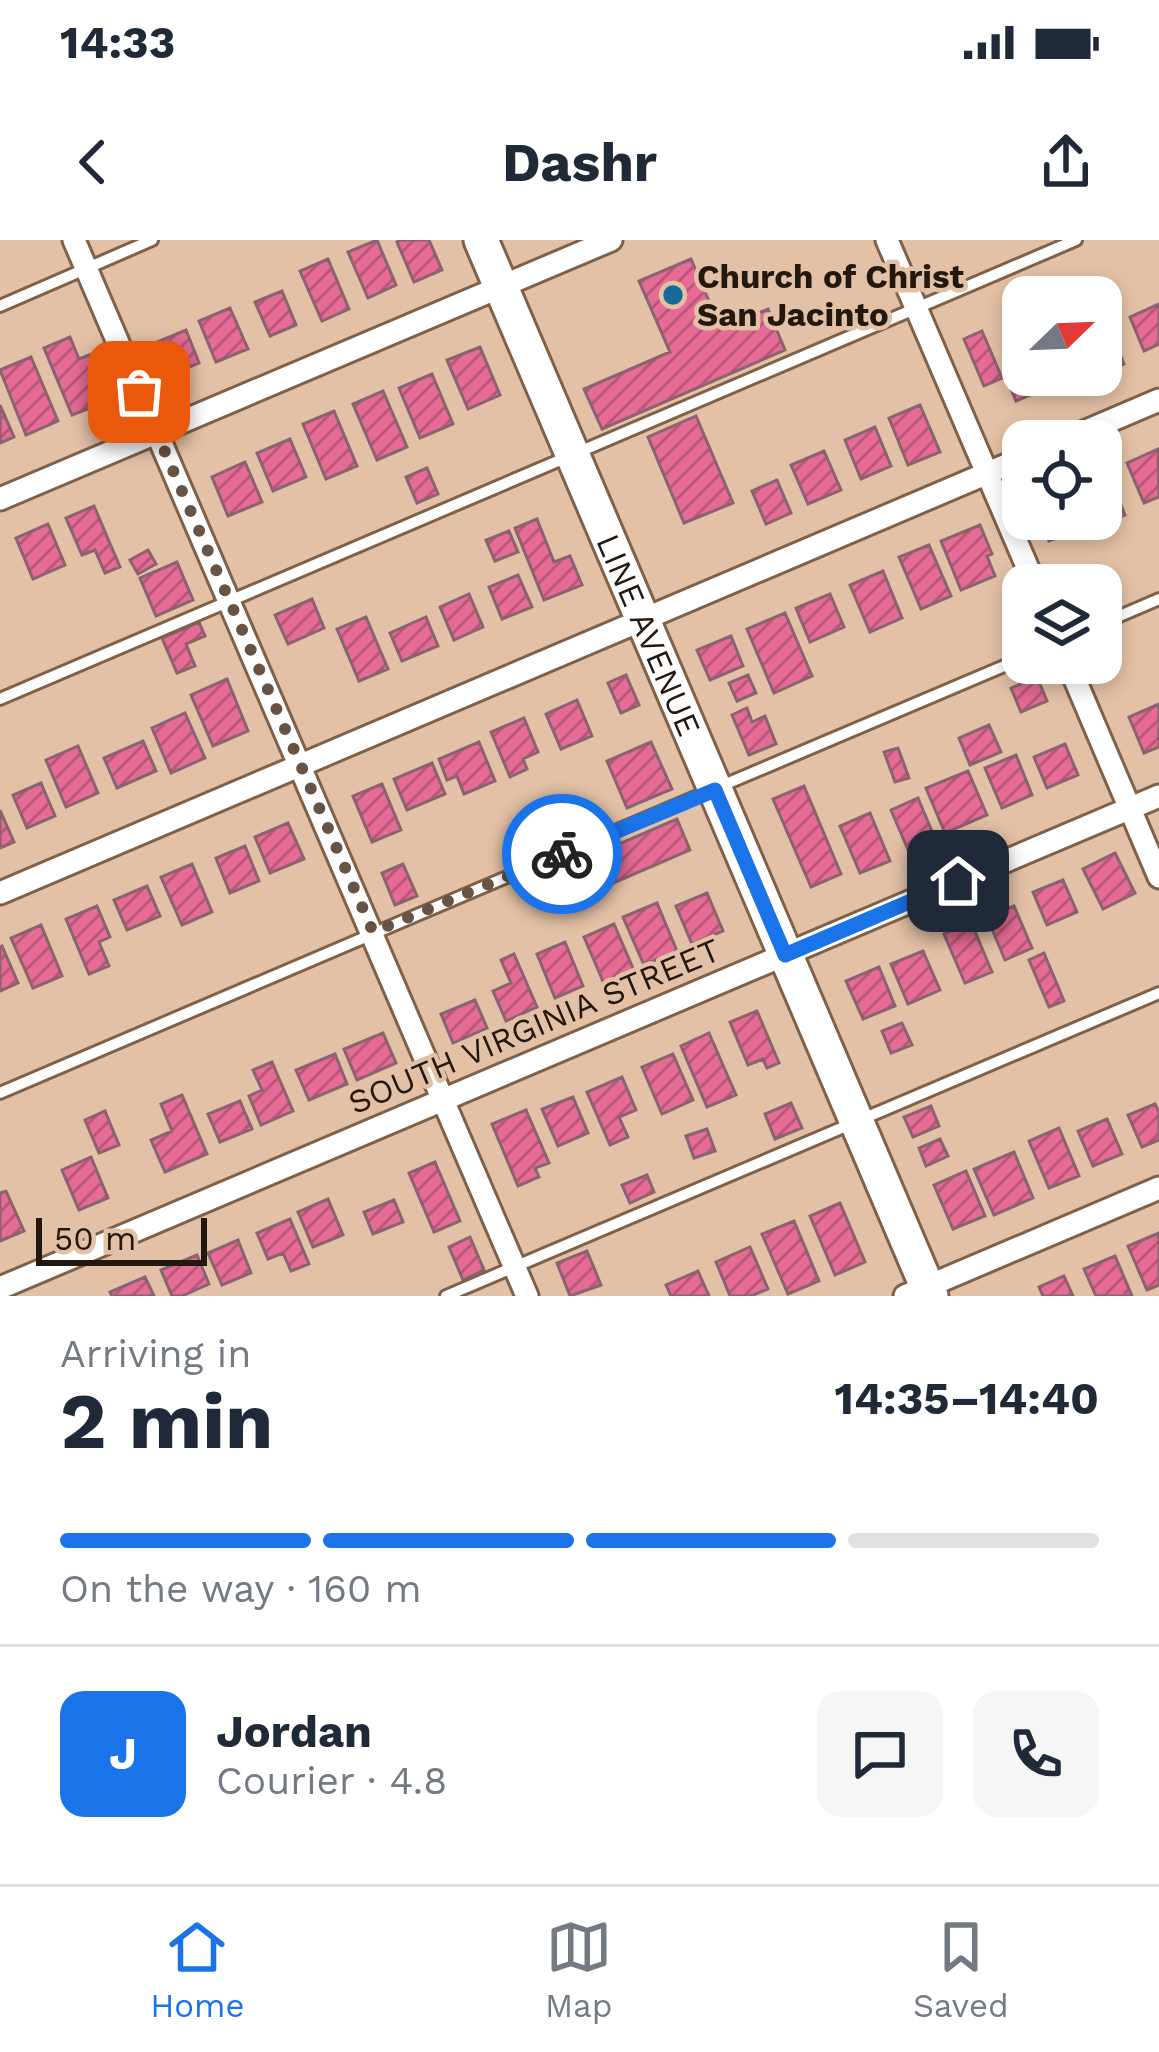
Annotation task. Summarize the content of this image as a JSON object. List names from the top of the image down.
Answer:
{
  "streets": {
    "main road": ["LINE AVENUE"],
    "street": ["SOUTH VIRGINIA STREET"]
  },
  "crossings": [
    ["LINE AVENUE", "SOUTH VIRGINIA STREET"]
  ],
  "places": ["Church of Christ San Jacinto"],
  "scale_bar": "50 m",
  "north": "top right",
  "page": {
    "status": "14:33",
    "header": "Dashr",
    "scale": "50 m",
    "heading": ["2 min", "Arriving in", "14:35–14:40"],
    "panel": ["Jordan", "Courier · 4.8"],
    "bar": "On the way · 160 m",
    "round": "J",
    "tabs": ["Home", "Map", "Saved"]
  }
}
